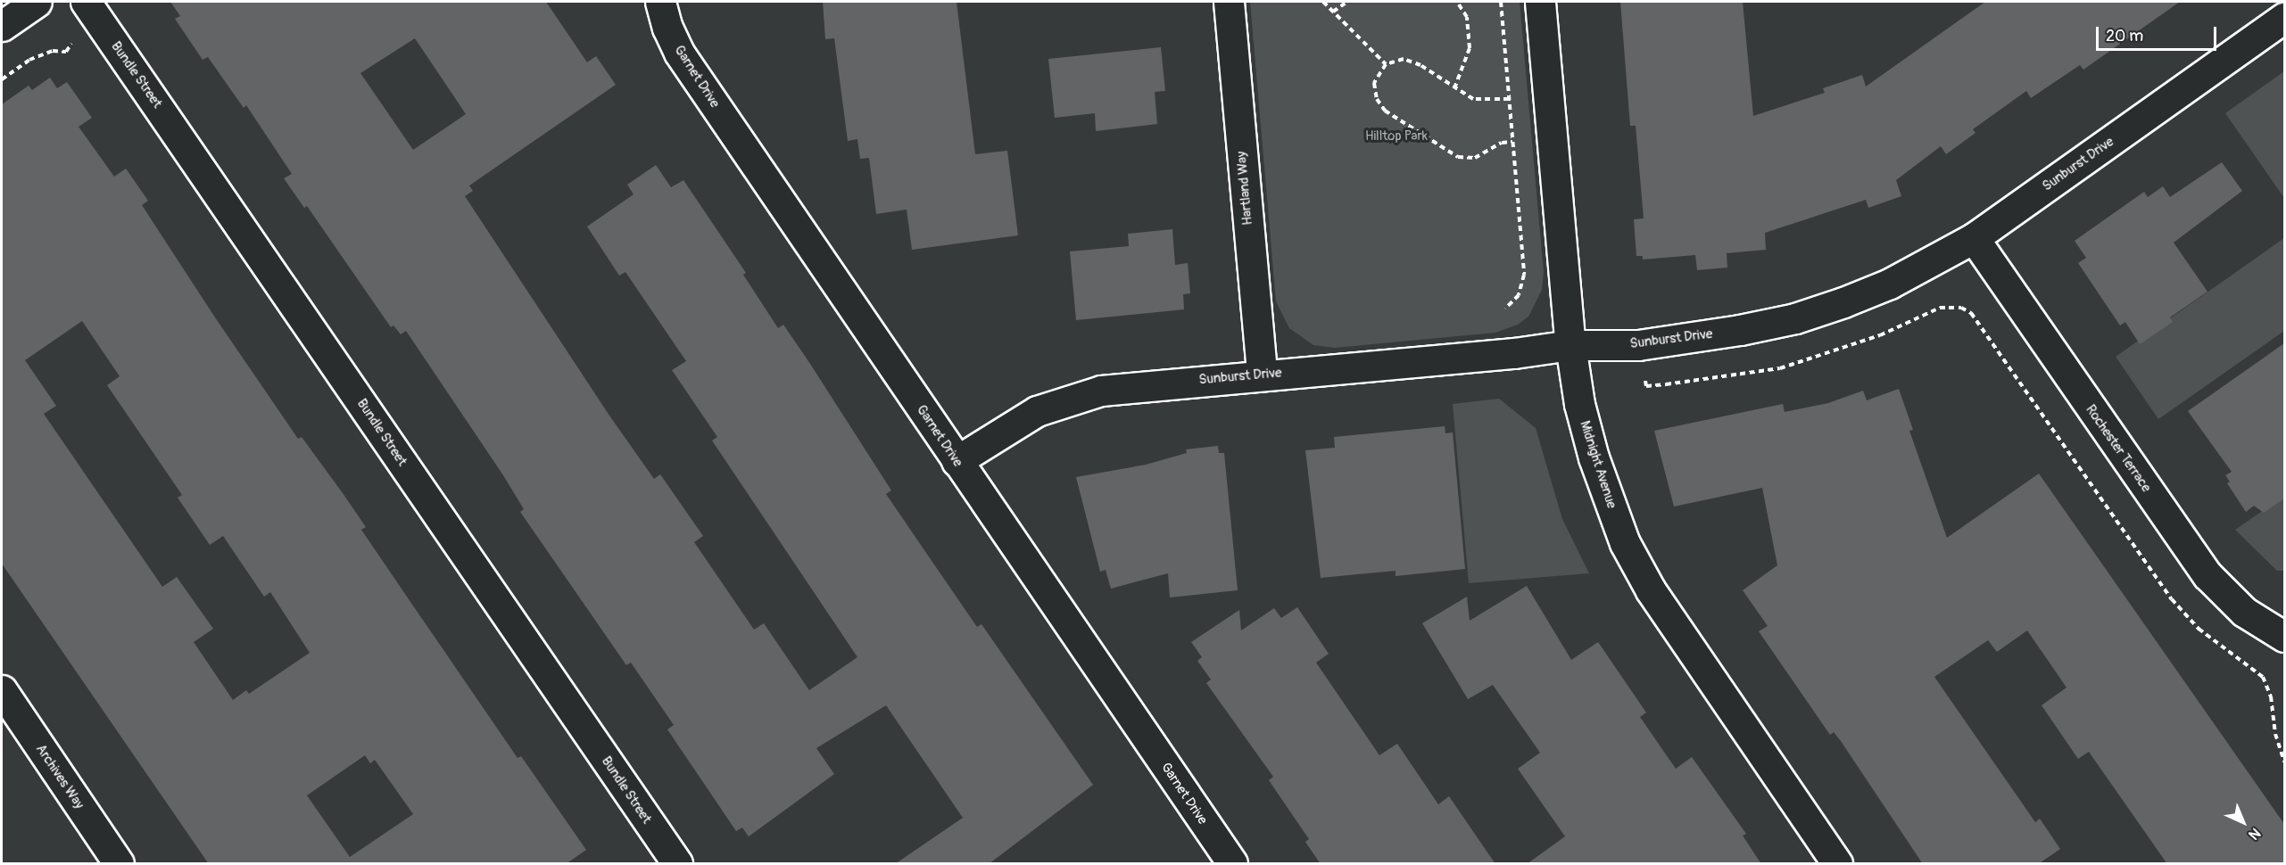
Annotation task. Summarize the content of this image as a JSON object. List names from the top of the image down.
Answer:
{
  "streets": {
    "street": [
      "Bundle Street",
      "Garnet Drive",
      "Sunburst Drive",
      "Hartland Way",
      "Rochester Terrace",
      "Midnight Avenue",
      "Archives Way"
    ]
  },
  "crossings": [
    ["Garnet Drive", "Sunburst Drive"],
    ["Sunburst Drive", "Hartland Way"],
    ["Sunburst Drive", "Rochester Terrace"],
    ["Sunburst Drive", "Midnight Avenue"]
  ],
  "parks": ["Hilltop Park"],
  "scale_bar": "20 m",
  "north": "bottom right"
}
